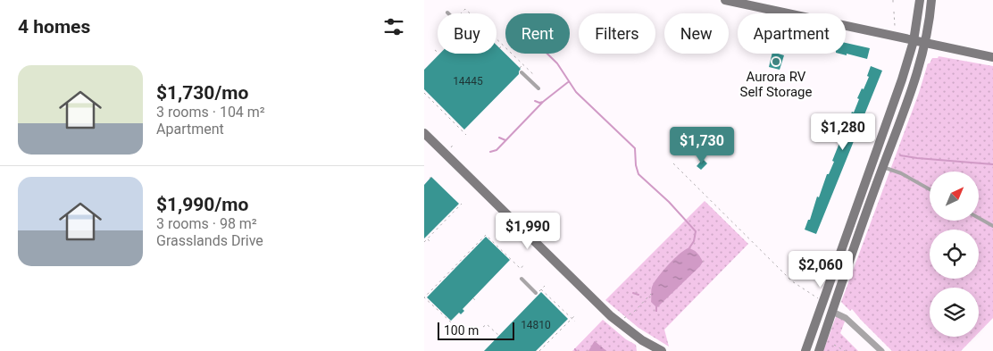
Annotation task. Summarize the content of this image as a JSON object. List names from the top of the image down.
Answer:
{
  "places": ["Aurora RV Self Storage"],
  "house_numbers": ["14445", "14810"],
  "scale_bar": "100 m",
  "north": "top right",
  "page": {
    "heading": "4 homes",
    "chip": [
      "Buy",
      "Rent",
      "Filters",
      "New",
      "Apartment"
    ],
    "list": [
      {
        "name": "$1,730/mo",
        "note": "3 rooms · 104 m² · Apartment"
      },
      {
        "name": "$1,990/mo",
        "note": "3 rooms · 98 m² · Grasslands Drive"
      }
    ],
    "price": [
      "$1,280",
      "$1,730",
      "$1,990",
      "$2,060"
    ],
    "scale": "100 m"
  }
}
